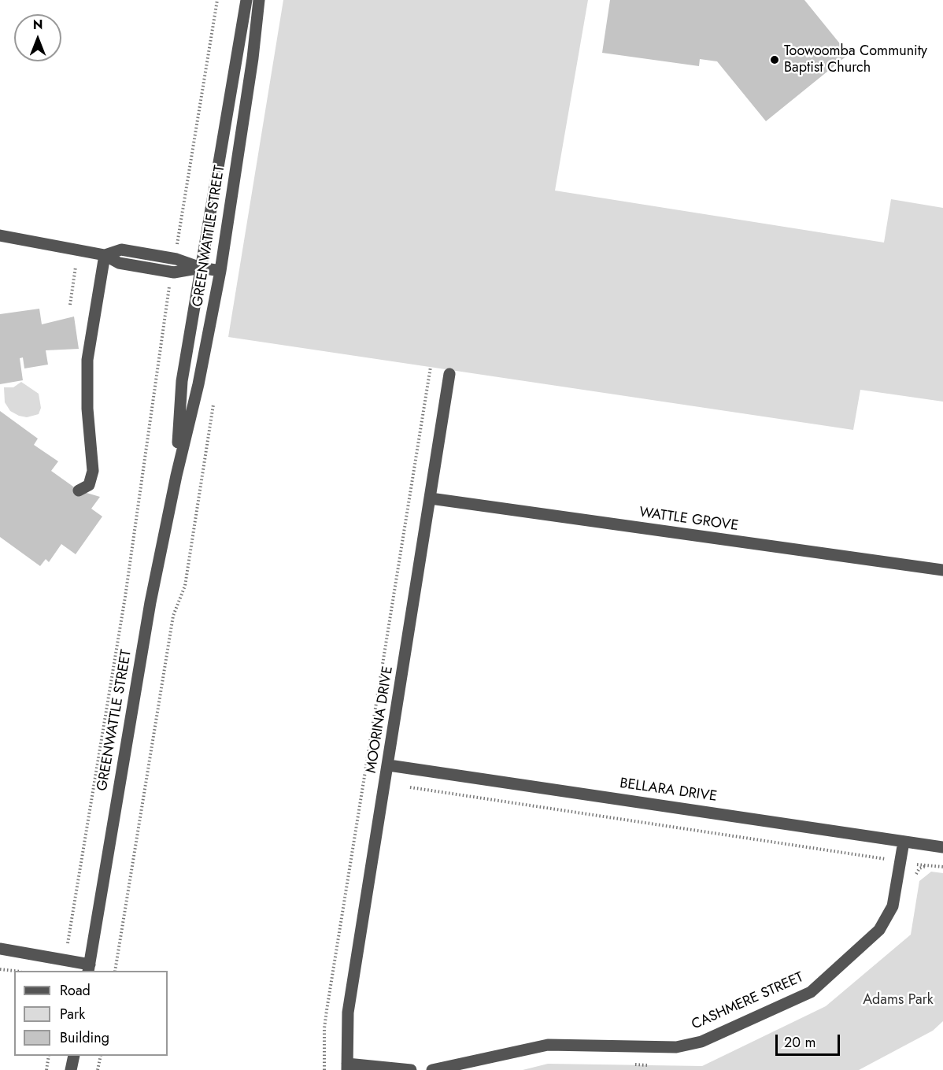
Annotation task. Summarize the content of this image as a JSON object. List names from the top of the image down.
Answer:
{
  "streets": {
    "street": [
      "GREENWATTLE STREET",
      "WATTLE GROVE",
      "MOORINA DRIVE",
      "BELLARA DRIVE",
      "CASHMERE STREET"
    ]
  },
  "crossings": [
    ["WATTLE GROVE", "MOORINA DRIVE"],
    ["MOORINA DRIVE", "BELLARA DRIVE"],
    ["BELLARA DRIVE", "CASHMERE STREET"]
  ],
  "parks": ["Adams Park"],
  "places": ["Toowoomba Community Baptist Church"],
  "legend": ["Road", "Park", "Building"],
  "scale_bar": "20 m",
  "north": "top"
}
